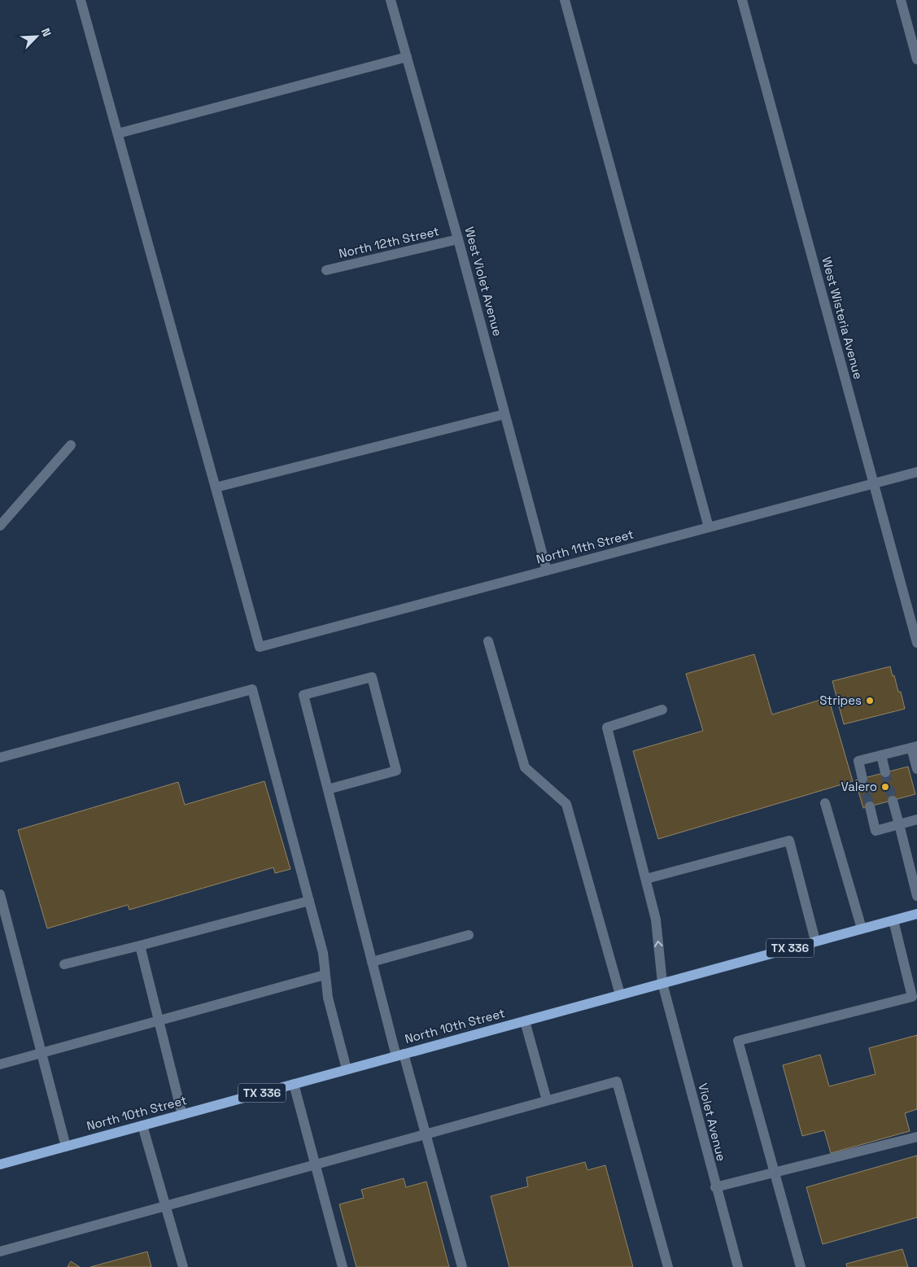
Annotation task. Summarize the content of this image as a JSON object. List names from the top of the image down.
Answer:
{
  "streets": {
    "main road": ["TX 336", "North 10th Street"],
    "street": [
      "North 12th Street",
      "West Violet Avenue",
      "West Wisteria Avenue",
      "North 11th Street",
      "Violet Avenue"
    ]
  },
  "crossings": [
    ["North 12th Street", "West Violet Avenue"],
    ["West Violet Avenue", "North 11th Street"],
    ["West Wisteria Avenue", "North 11th Street"],
    ["North 10th Street", "Violet Avenue"]
  ],
  "places": ["Stripes", "Valero"],
  "north": "top right"
}
